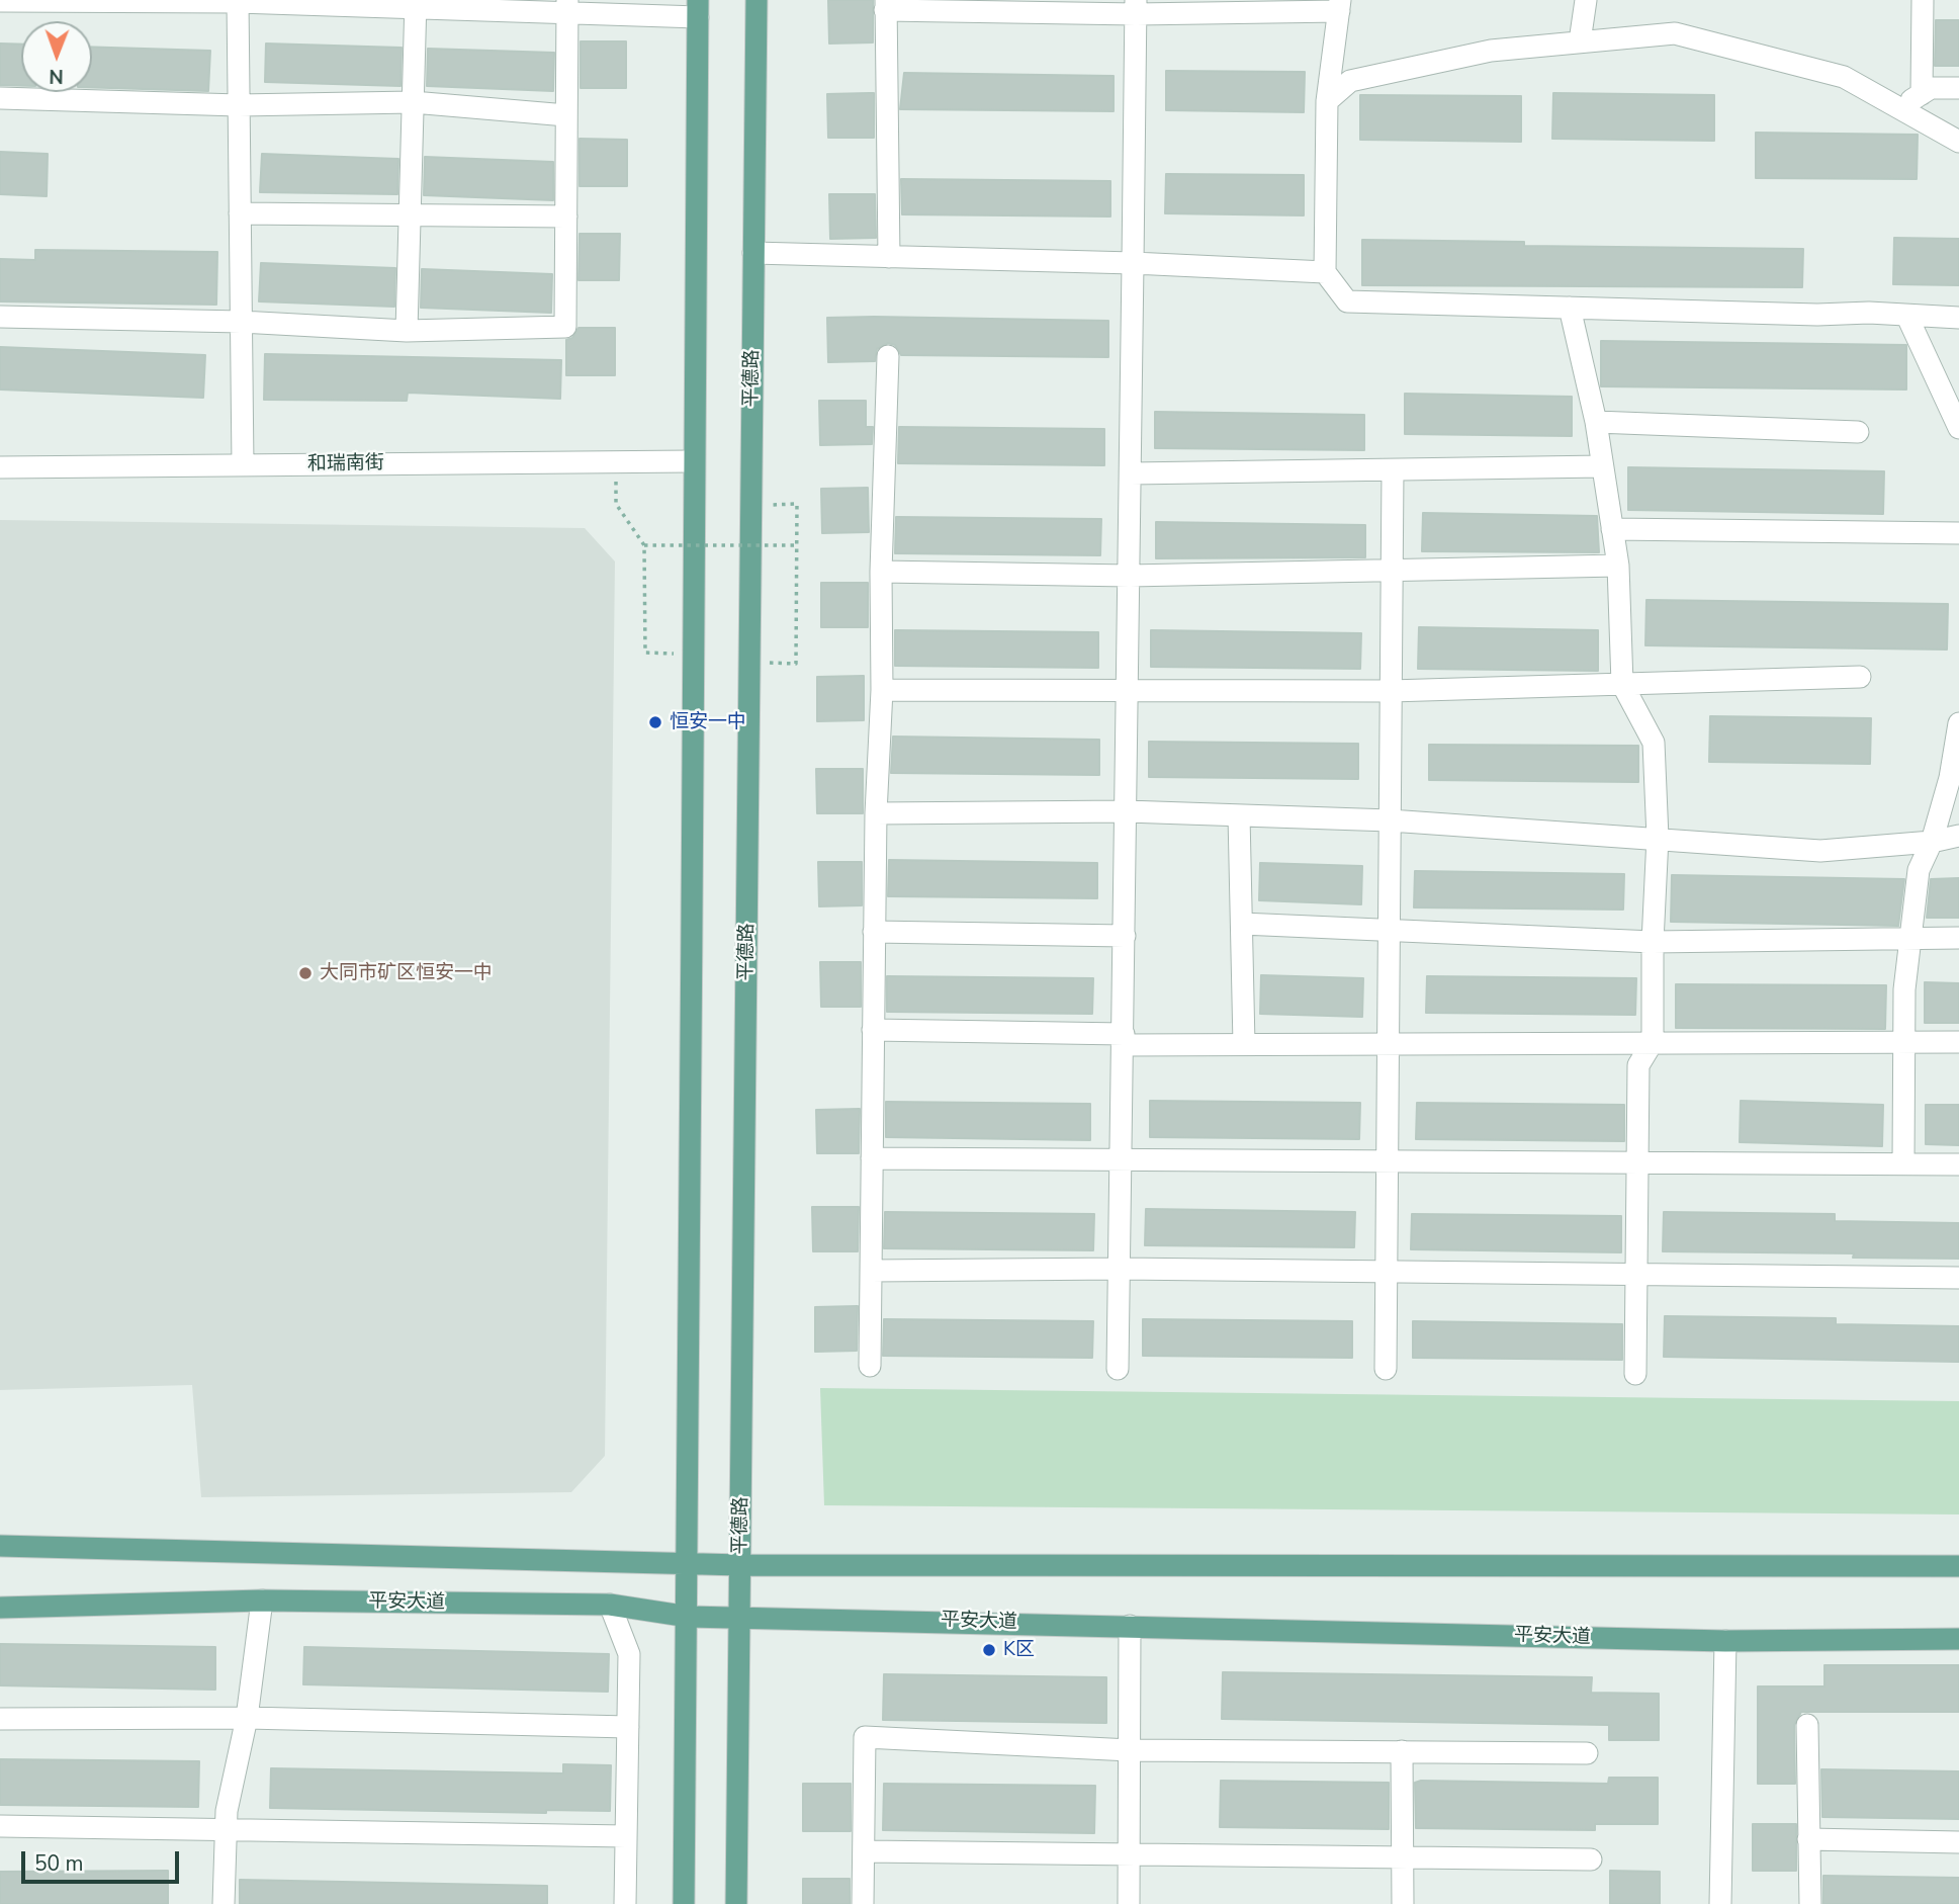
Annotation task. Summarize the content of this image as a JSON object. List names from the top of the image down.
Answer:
{
  "streets": {
    "main road": ["平德路", "平安大道"],
    "street": ["和瑞南街"]
  },
  "crossings": [
    ["平德路", "平安大道"]
  ],
  "places": ["恒安一中", "大同市矿区恒安一中", "K区"],
  "scale_bar": "50 m",
  "north": "bottom"
}
